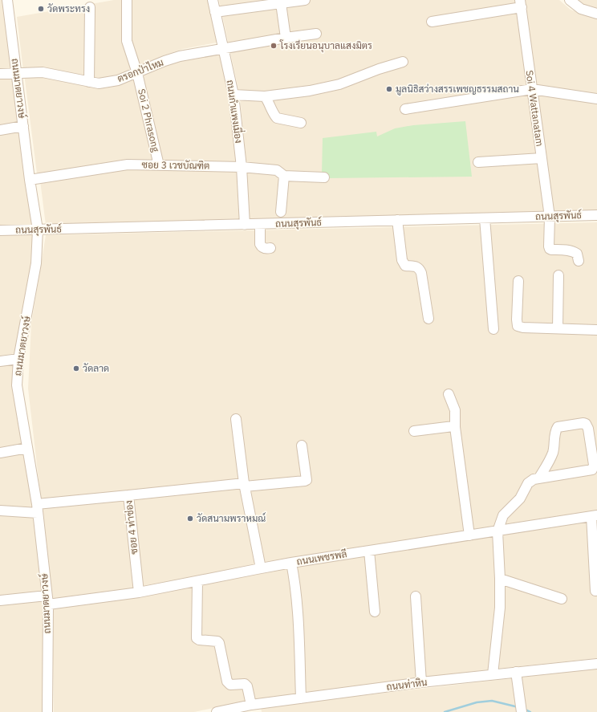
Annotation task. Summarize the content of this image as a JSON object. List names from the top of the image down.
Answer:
{
  "streets": {
    "street": [
      "ตรอกป่าไหม",
      "ถนนมาตยาวงษ์",
      "Soi 4 Wattanatam",
      "ถนนกำแพงเมี่อง",
      "Soi 2 Phrasong",
      "ซอย 3 เวชบัณฑิต",
      "ถนนสุรพันธ์",
      "ซอย 4 ท่าช่อง",
      "ถนนเพชรพลี",
      "ถนนท่าหิน"
    ]
  },
  "crossings": [
    ["ตรอกป่าไหม", "ถนนมาตยาวงษ์"],
    ["ตรอกป่าไหม", "ถนนกำแพงเมี่อง"],
    ["ตรอกป่าไหม", "Soi 2 Phrasong"],
    ["ถนนมาตยาวงษ์", "ซอย 3 เวชบัณฑิต"],
    ["ถนนมาตยาวงษ์", "ถนนสุรพันธ์"],
    ["ถนนมาตยาวงษ์", "ซอย 4 ท่าช่อง"],
    ["ถนนมาตยาวงษ์", "ถนนเพชรพลี"],
    ["Soi 4 Wattanatam", "ถนนสุรพันธ์"],
    ["ถนนกำแพงเมี่อง", "ซอย 3 เวชบัณฑิต"],
    ["ถนนกำแพงเมี่อง", "ถนนสุรพันธ์"],
    ["Soi 2 Phrasong", "ซอย 3 เวชบัณฑิต"],
    ["ซอย 4 ท่าช่อง", "ถนนเพชรพลี"]
  ],
  "places": [
    "วัดพระทรง",
    "โรงเรียนอนุบาลแสงมิตร",
    "มูลนิธิสว่างสรรเพชญธรรมสถาน",
    "วัดลาด",
    "วัดสนามพราหมณ์"
  ]
}
